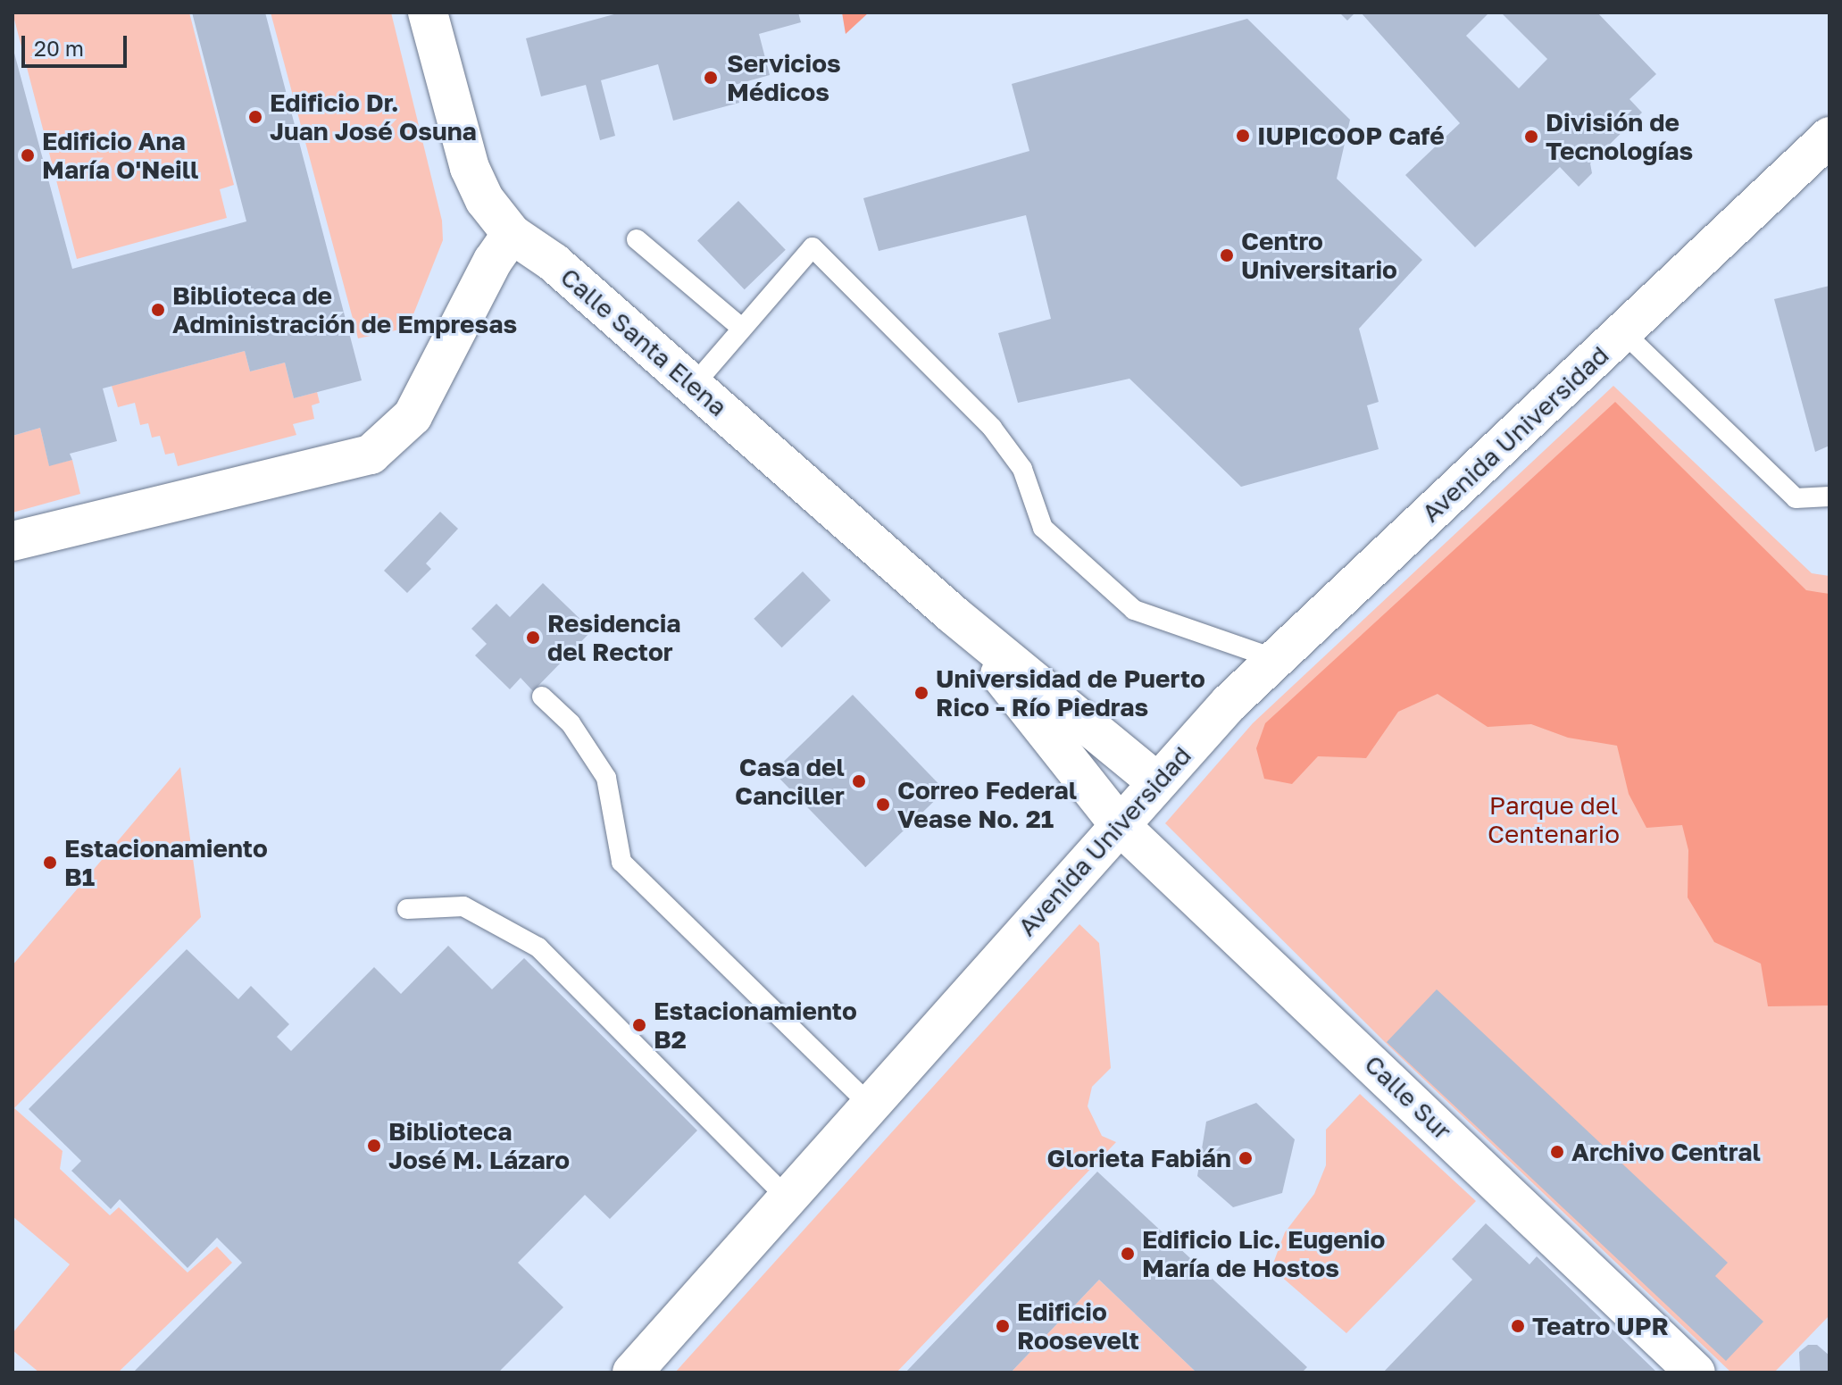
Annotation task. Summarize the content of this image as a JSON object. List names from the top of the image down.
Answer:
{
  "streets": {
    "street": ["Calle Santa Elena", "Avenida Universidad", "Calle Sur"]
  },
  "crossings": [
    ["Calle Santa Elena", "Avenida Universidad"],
    ["Calle Santa Elena", "Calle Sur"],
    ["Avenida Universidad", "Calle Sur"]
  ],
  "parks": ["Parque del Centenario"],
  "places": [
    "Servicios Médicos",
    "Edificio Dr. Juan José Osuna",
    "IUPICOOP Café",
    "División de Tecnologías",
    "Edificio Ana María O'Neill",
    "Centro Universitario",
    "Biblioteca de Administración de Empresas",
    "Residencia del Rector",
    "Universidad de Puerto Rico - Río Piedras",
    "Casa del Canciller",
    "Correo Federal Vease No. 21",
    "Estacionamiento B1",
    "Estacionamiento B2",
    "Biblioteca José M. Lázaro",
    "Archivo Central",
    "Glorieta Fabián",
    "Edificio Lic. Eugenio María de Hostos",
    "Edificio Roosevelt",
    "Teatro UPR"
  ],
  "scale_bar": "20 m"
}
